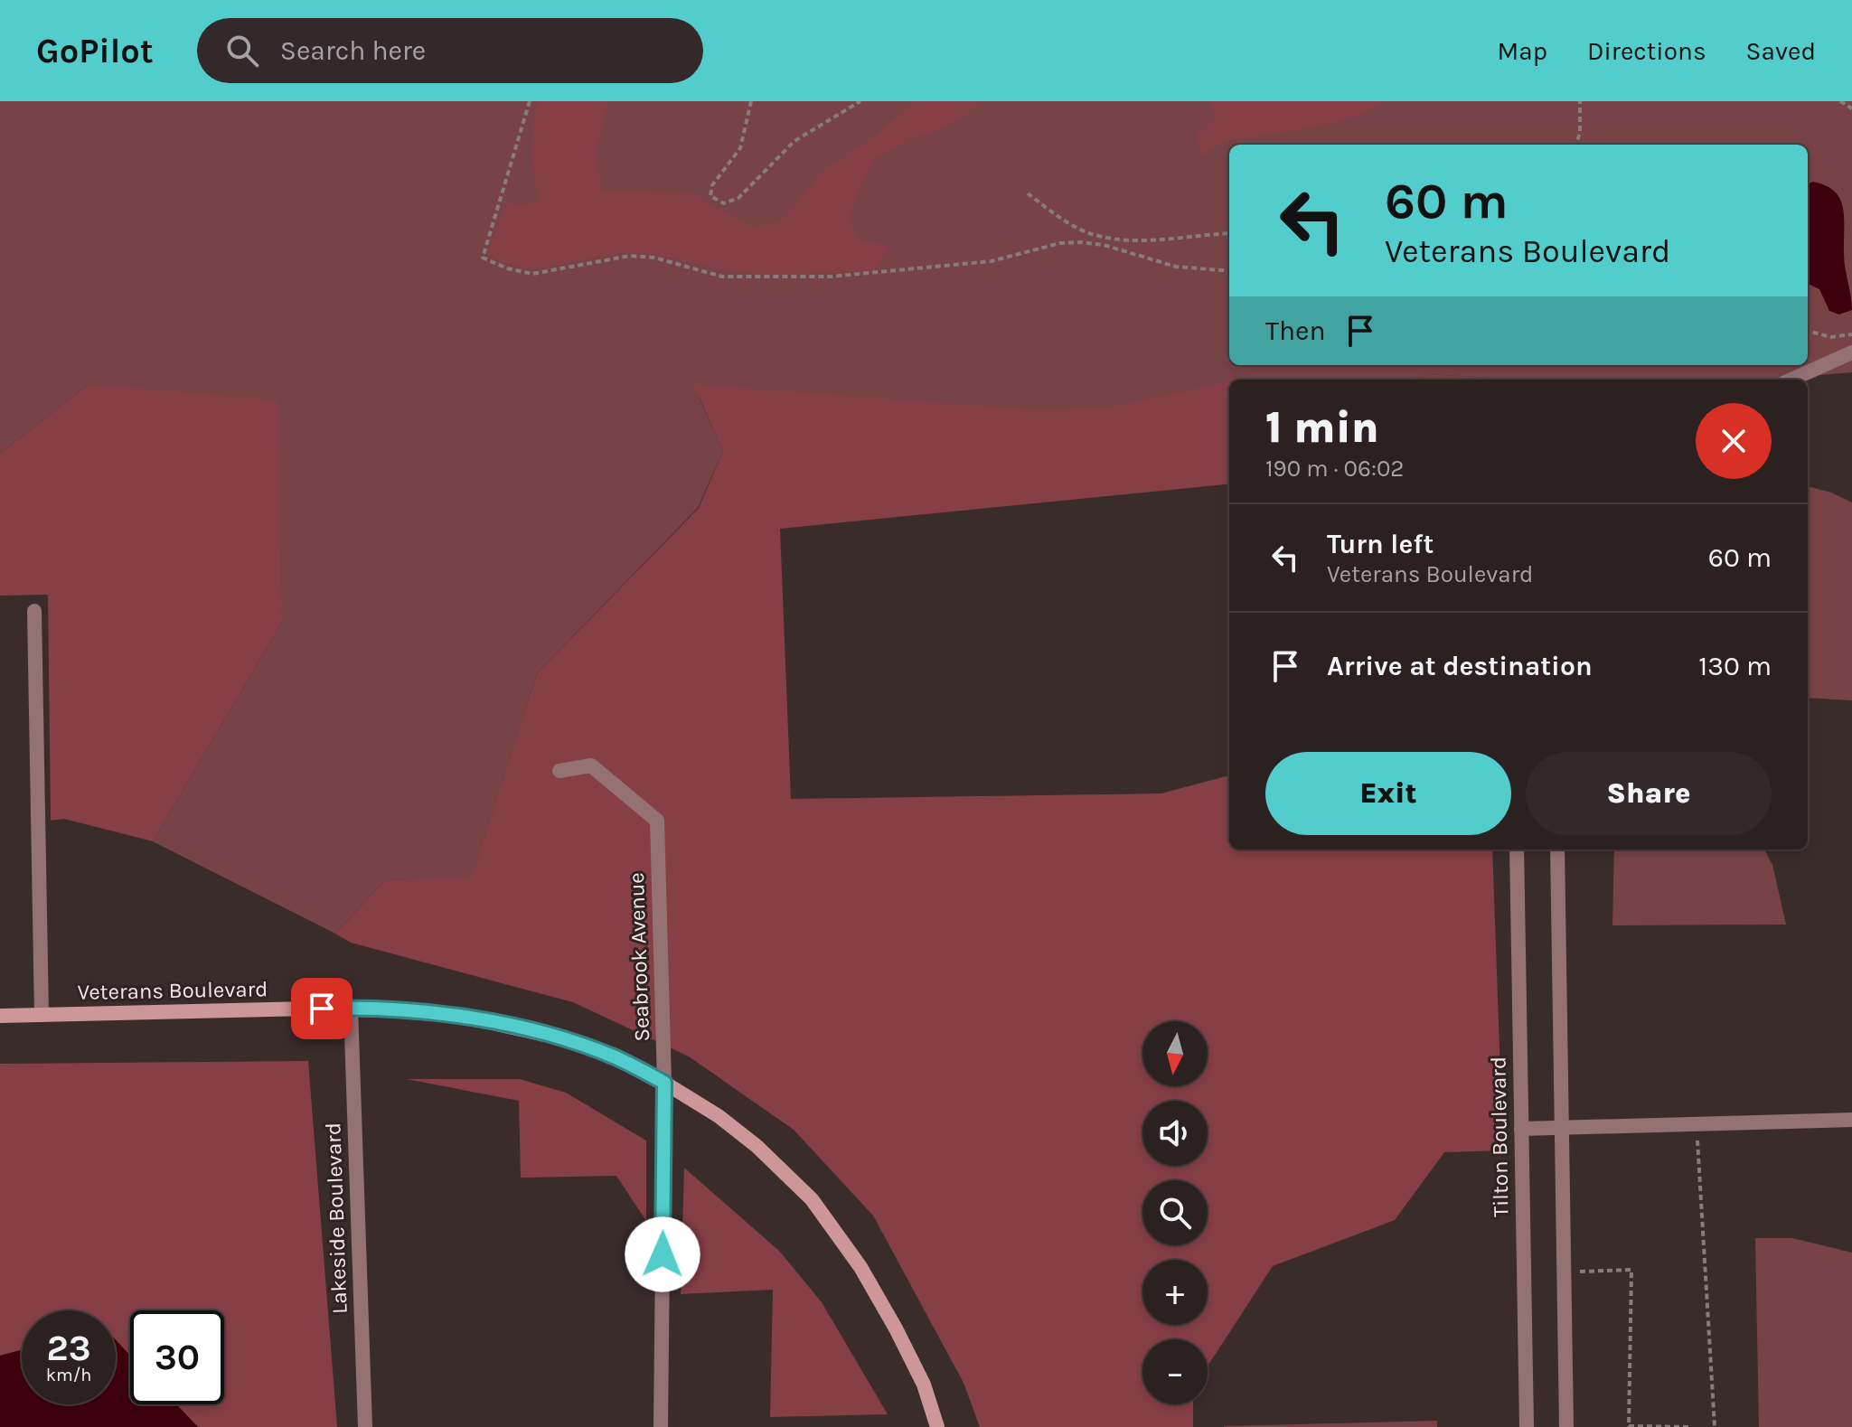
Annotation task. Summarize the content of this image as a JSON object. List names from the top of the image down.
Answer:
{
  "streets": {
    "main road": ["Veterans Boulevard"],
    "street": ["Seabrook Avenue", "Tilton Boulevard", "Lakeside Boulevard"]
  },
  "crossings": [
    ["Seabrook Avenue", "Veterans Boulevard"],
    ["Veterans Boulevard", "Lakeside Boulevard"]
  ],
  "north": "bottom",
  "page": {
    "header": "GoPilot",
    "search": "Search here",
    "nav": ["Map", "Directions", "Saved"],
    "turn": ["60 m", "Veterans Boulevard"],
    "then": "Then",
    "heading": ["1 min", "190 m · 06:02"],
    "list": [
      {
        "name": "Turn left",
        "note": "Veterans Boulevard",
        "value": "60 m"
      },
      {
        "name": "Arrive at destination",
        "value": "130 m"
      }
    ],
    "buttons": ["Exit", "Share"],
    "map_buttons": ["+", "−"],
    "speed": "23 km/h",
    "limit": "30"
  }
}
